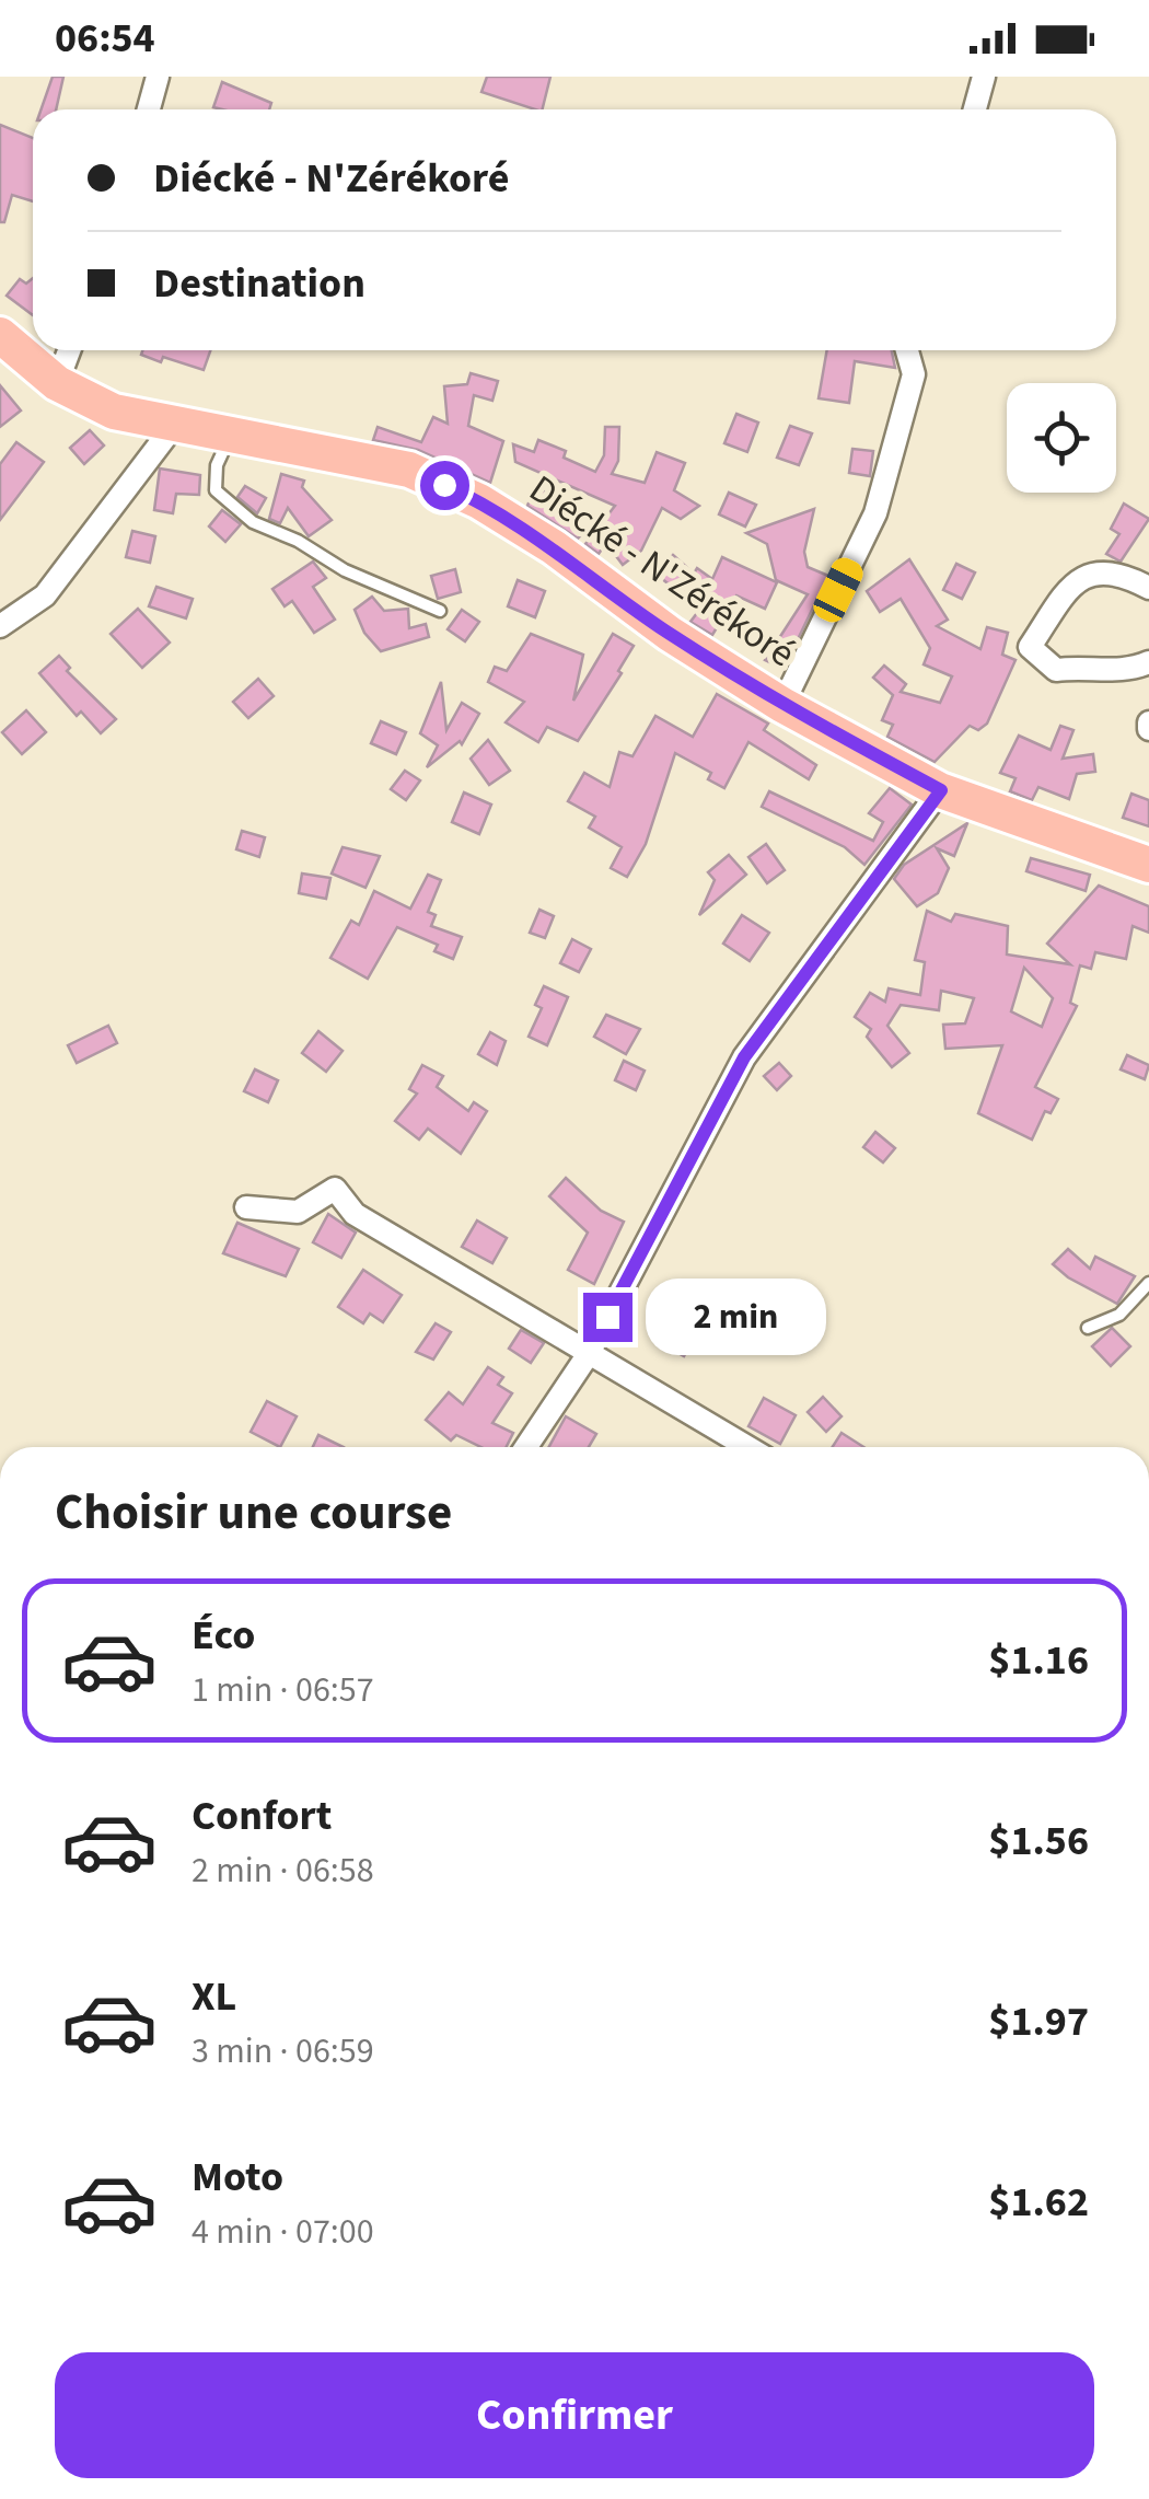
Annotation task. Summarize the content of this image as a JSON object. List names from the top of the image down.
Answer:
{
  "streets": {
    "highway": ["Diécké - N'Zérékoré"]
  },
  "page": {
    "status": "06:54",
    "banner": ["Diécké - N'Zérékoré", "Destination"],
    "bubble": "2 min",
    "heading": "Choisir une course",
    "list": [
      {
        "name": "Éco",
        "note": "1 min · 06:57",
        "value": "$1.16"
      },
      {
        "name": "Confort",
        "note": "2 min · 06:58",
        "value": "$1.56"
      },
      {
        "name": "XL",
        "note": "3 min · 06:59",
        "value": "$1.97"
      },
      {
        "name": "Moto",
        "note": "4 min · 07:00",
        "value": "$1.62"
      }
    ],
    "buttons": "Confirmer"
  }
}
